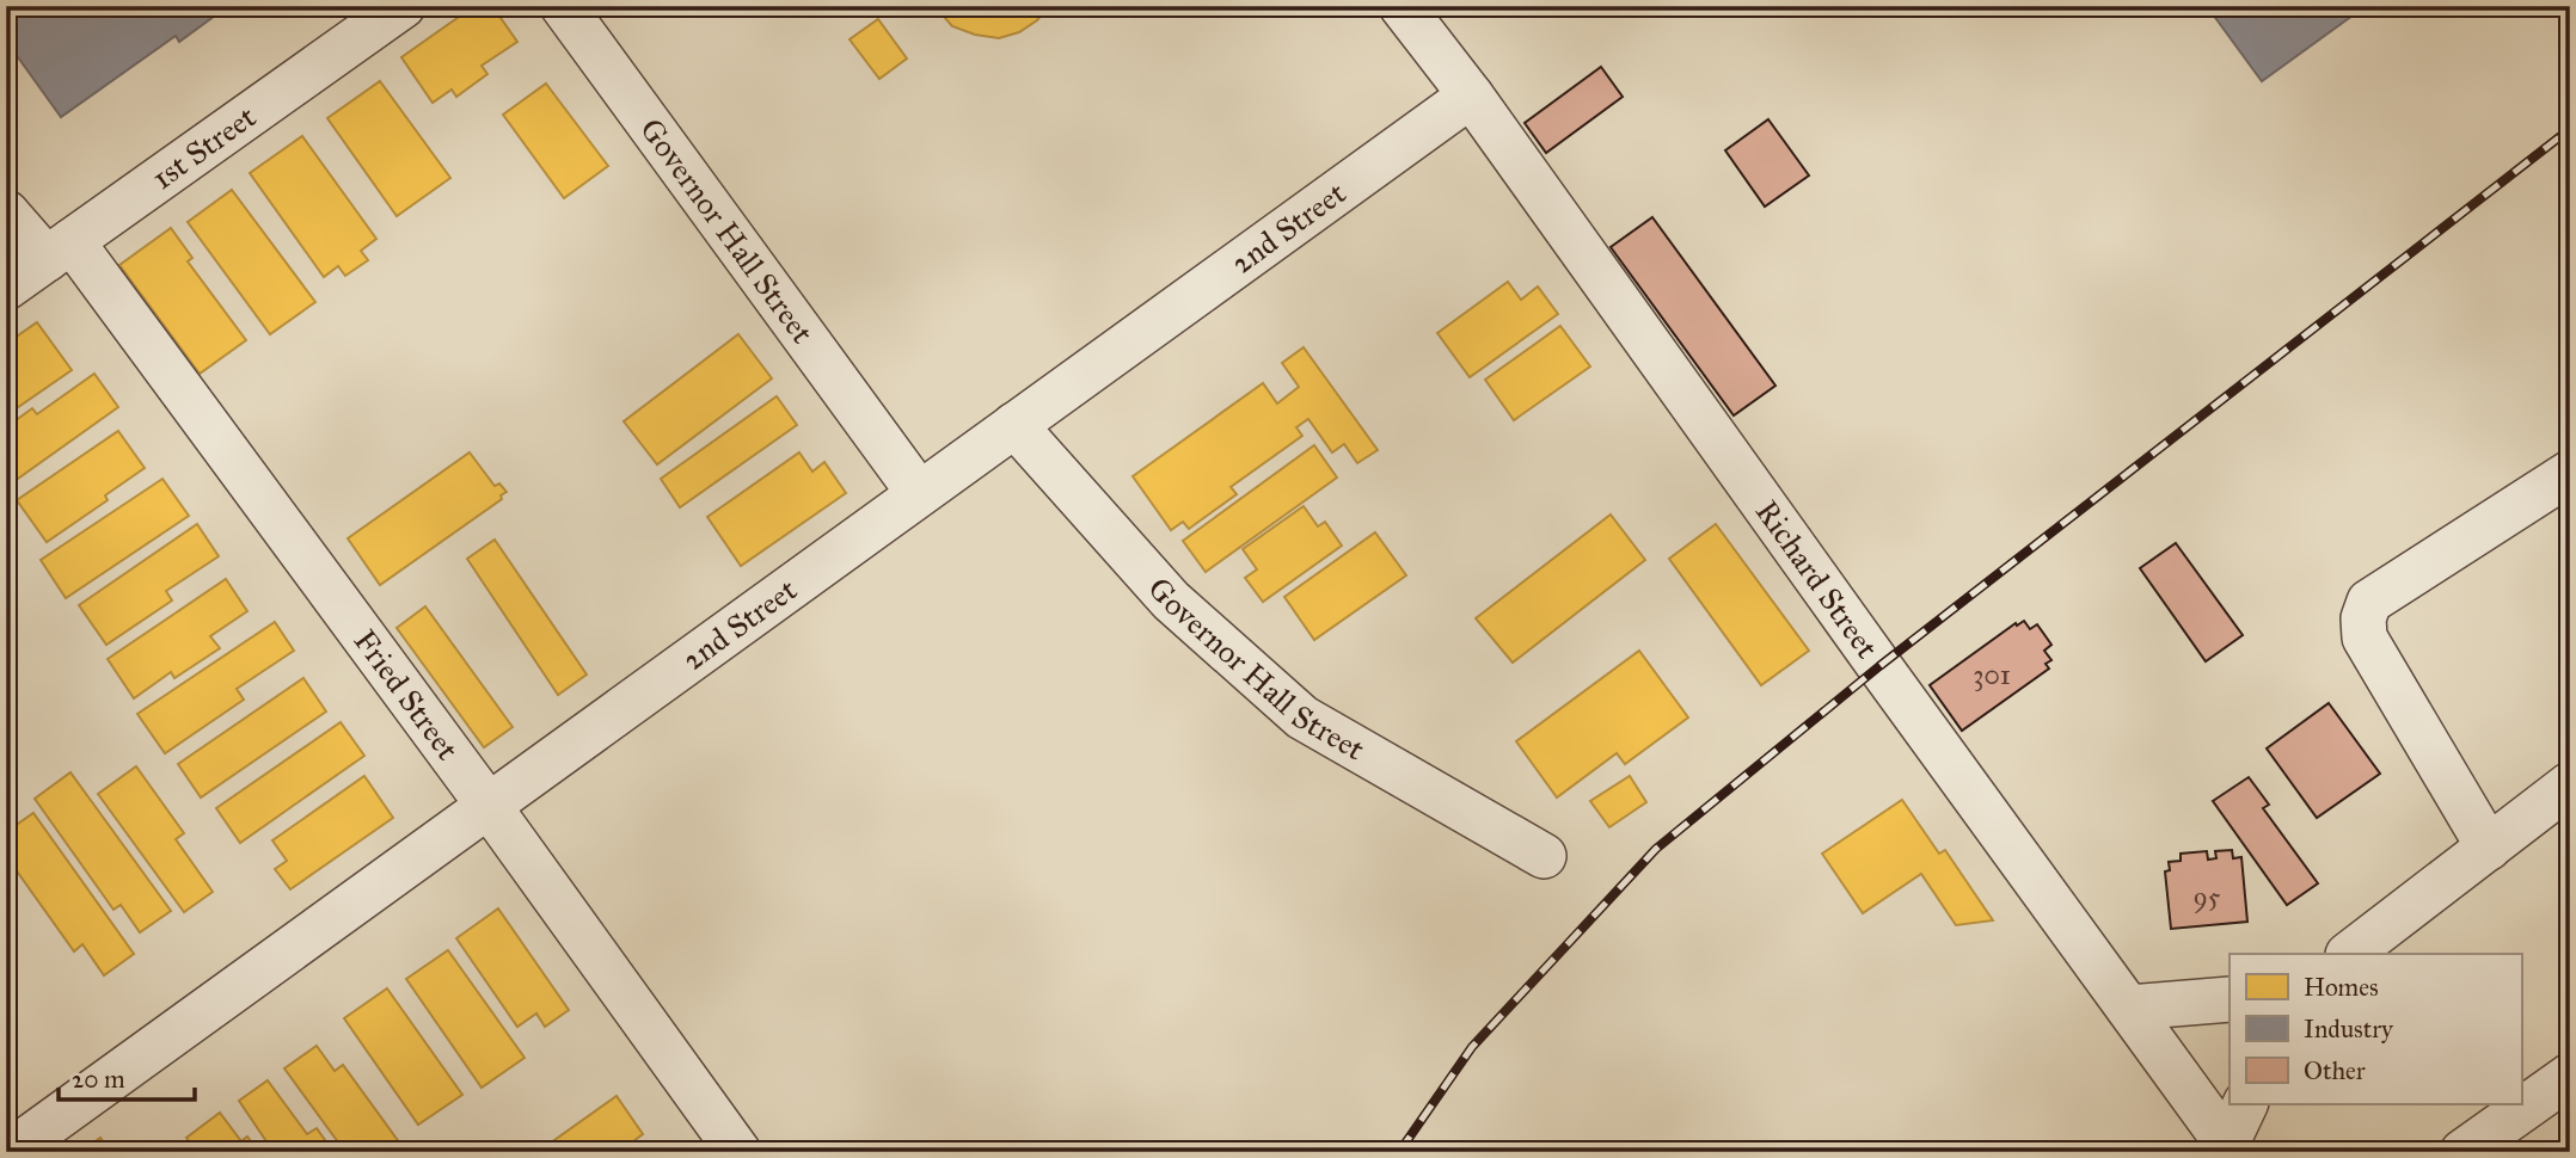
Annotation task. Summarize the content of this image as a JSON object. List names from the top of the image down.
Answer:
{
  "streets": {
    "street": [
      "1st Street",
      "2nd Street",
      "Governor Hall Street",
      "Richard Street",
      "Fried Street"
    ]
  },
  "crossings": [
    ["1st Street", "Fried Street"],
    ["2nd Street", "Governor Hall Street"],
    ["2nd Street", "Richard Street"],
    ["2nd Street", "Fried Street"]
  ],
  "house_numbers": ["301", "95"],
  "legend": ["Homes", "Industry", "Other"],
  "scale_bar": "20 m"
}
